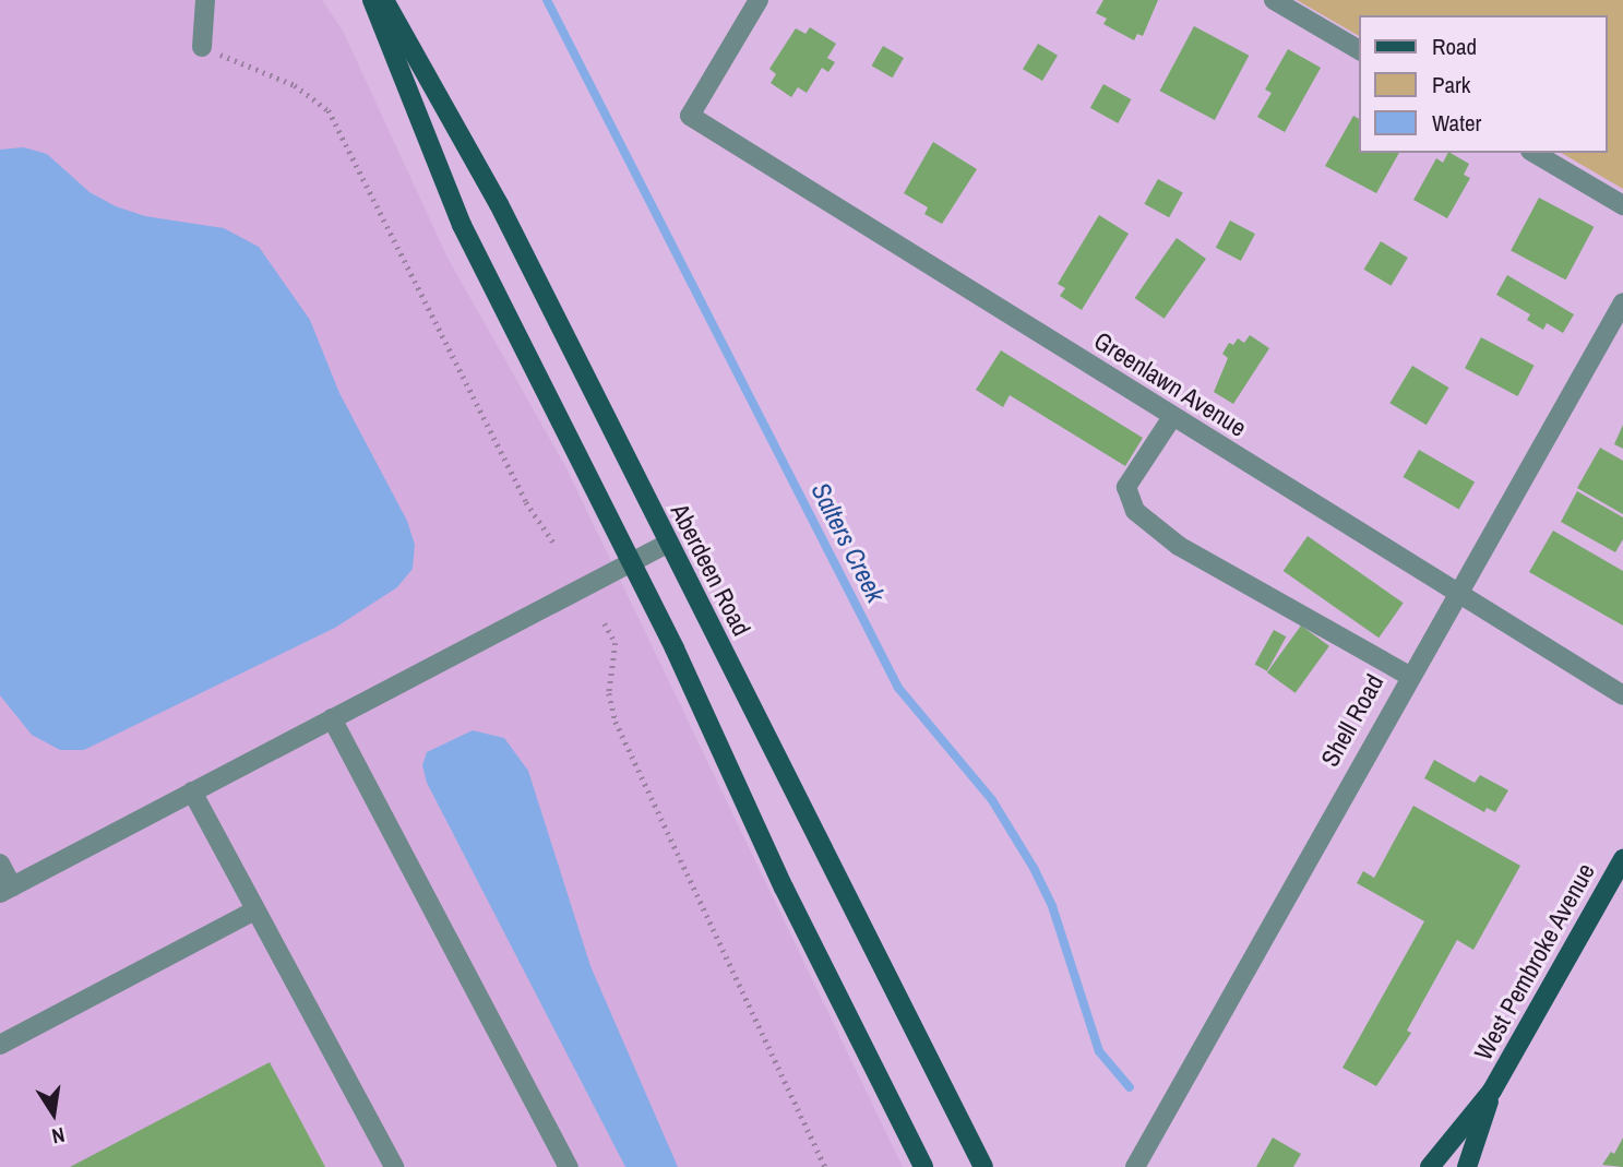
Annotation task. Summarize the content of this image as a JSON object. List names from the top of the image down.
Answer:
{
  "streets": {
    "main road": ["Aberdeen Road", "West Pembroke Avenue"],
    "street": ["Greenlawn Avenue", "Shell Road"]
  },
  "crossings": [
    ["Greenlawn Avenue", "Shell Road"]
  ],
  "water": ["Salters Creek"],
  "legend": ["Road", "Park", "Water"],
  "north": "bottom"
}
